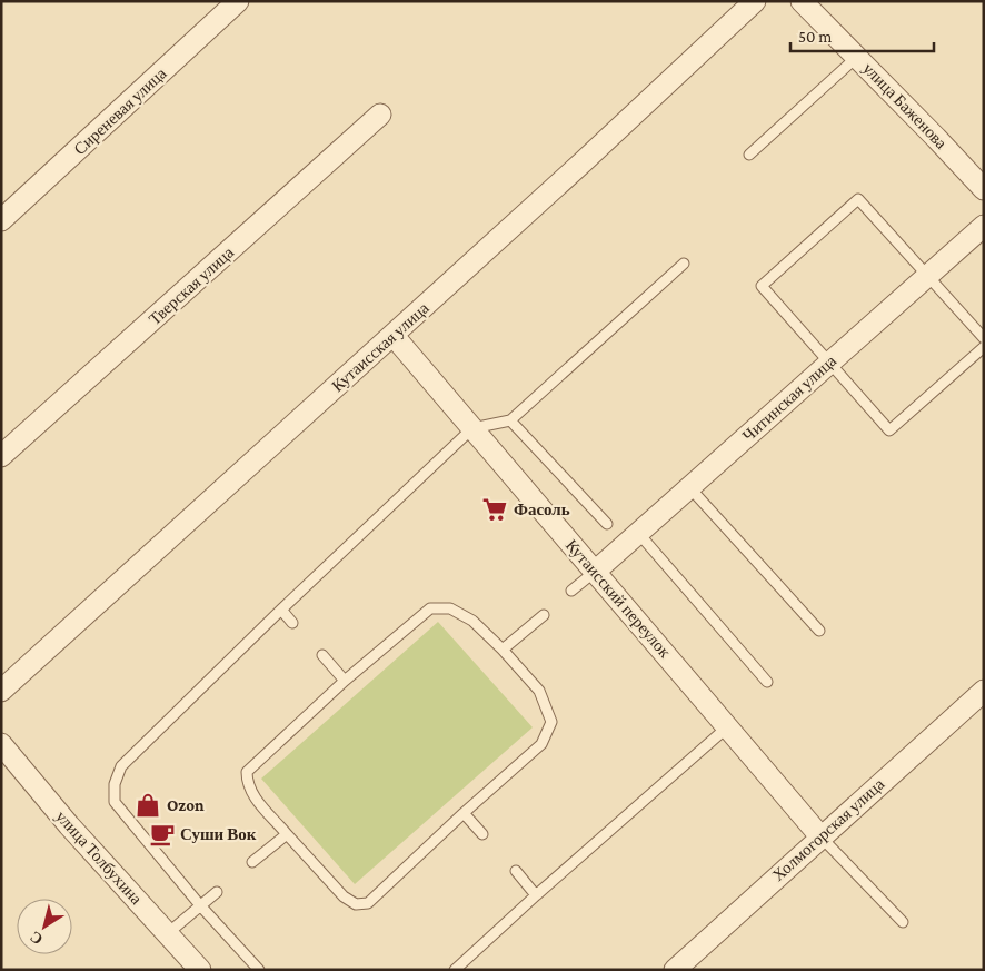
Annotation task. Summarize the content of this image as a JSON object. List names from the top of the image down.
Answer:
{
  "streets": {
    "street": [
      "улица Баженова",
      "Сиреневая улица",
      "Тверская улица",
      "Кутаисская улица",
      "Читинская улица",
      "Кутаисский переулок",
      "Холмогорская улица",
      "улица Толбухина"
    ]
  },
  "crossings": [
    ["Кутаисская улица", "Кутаисский переулок"],
    ["Читинская улица", "Кутаисский переулок"],
    ["Кутаисский переулок", "Холмогорская улица"]
  ],
  "places": {
    "supermarket": ["Фасоль"],
    "shop": ["Ozon"],
    "cafe": ["Суши Вок"]
  },
  "scale_bar": "50 m",
  "north": "bottom left"
}
